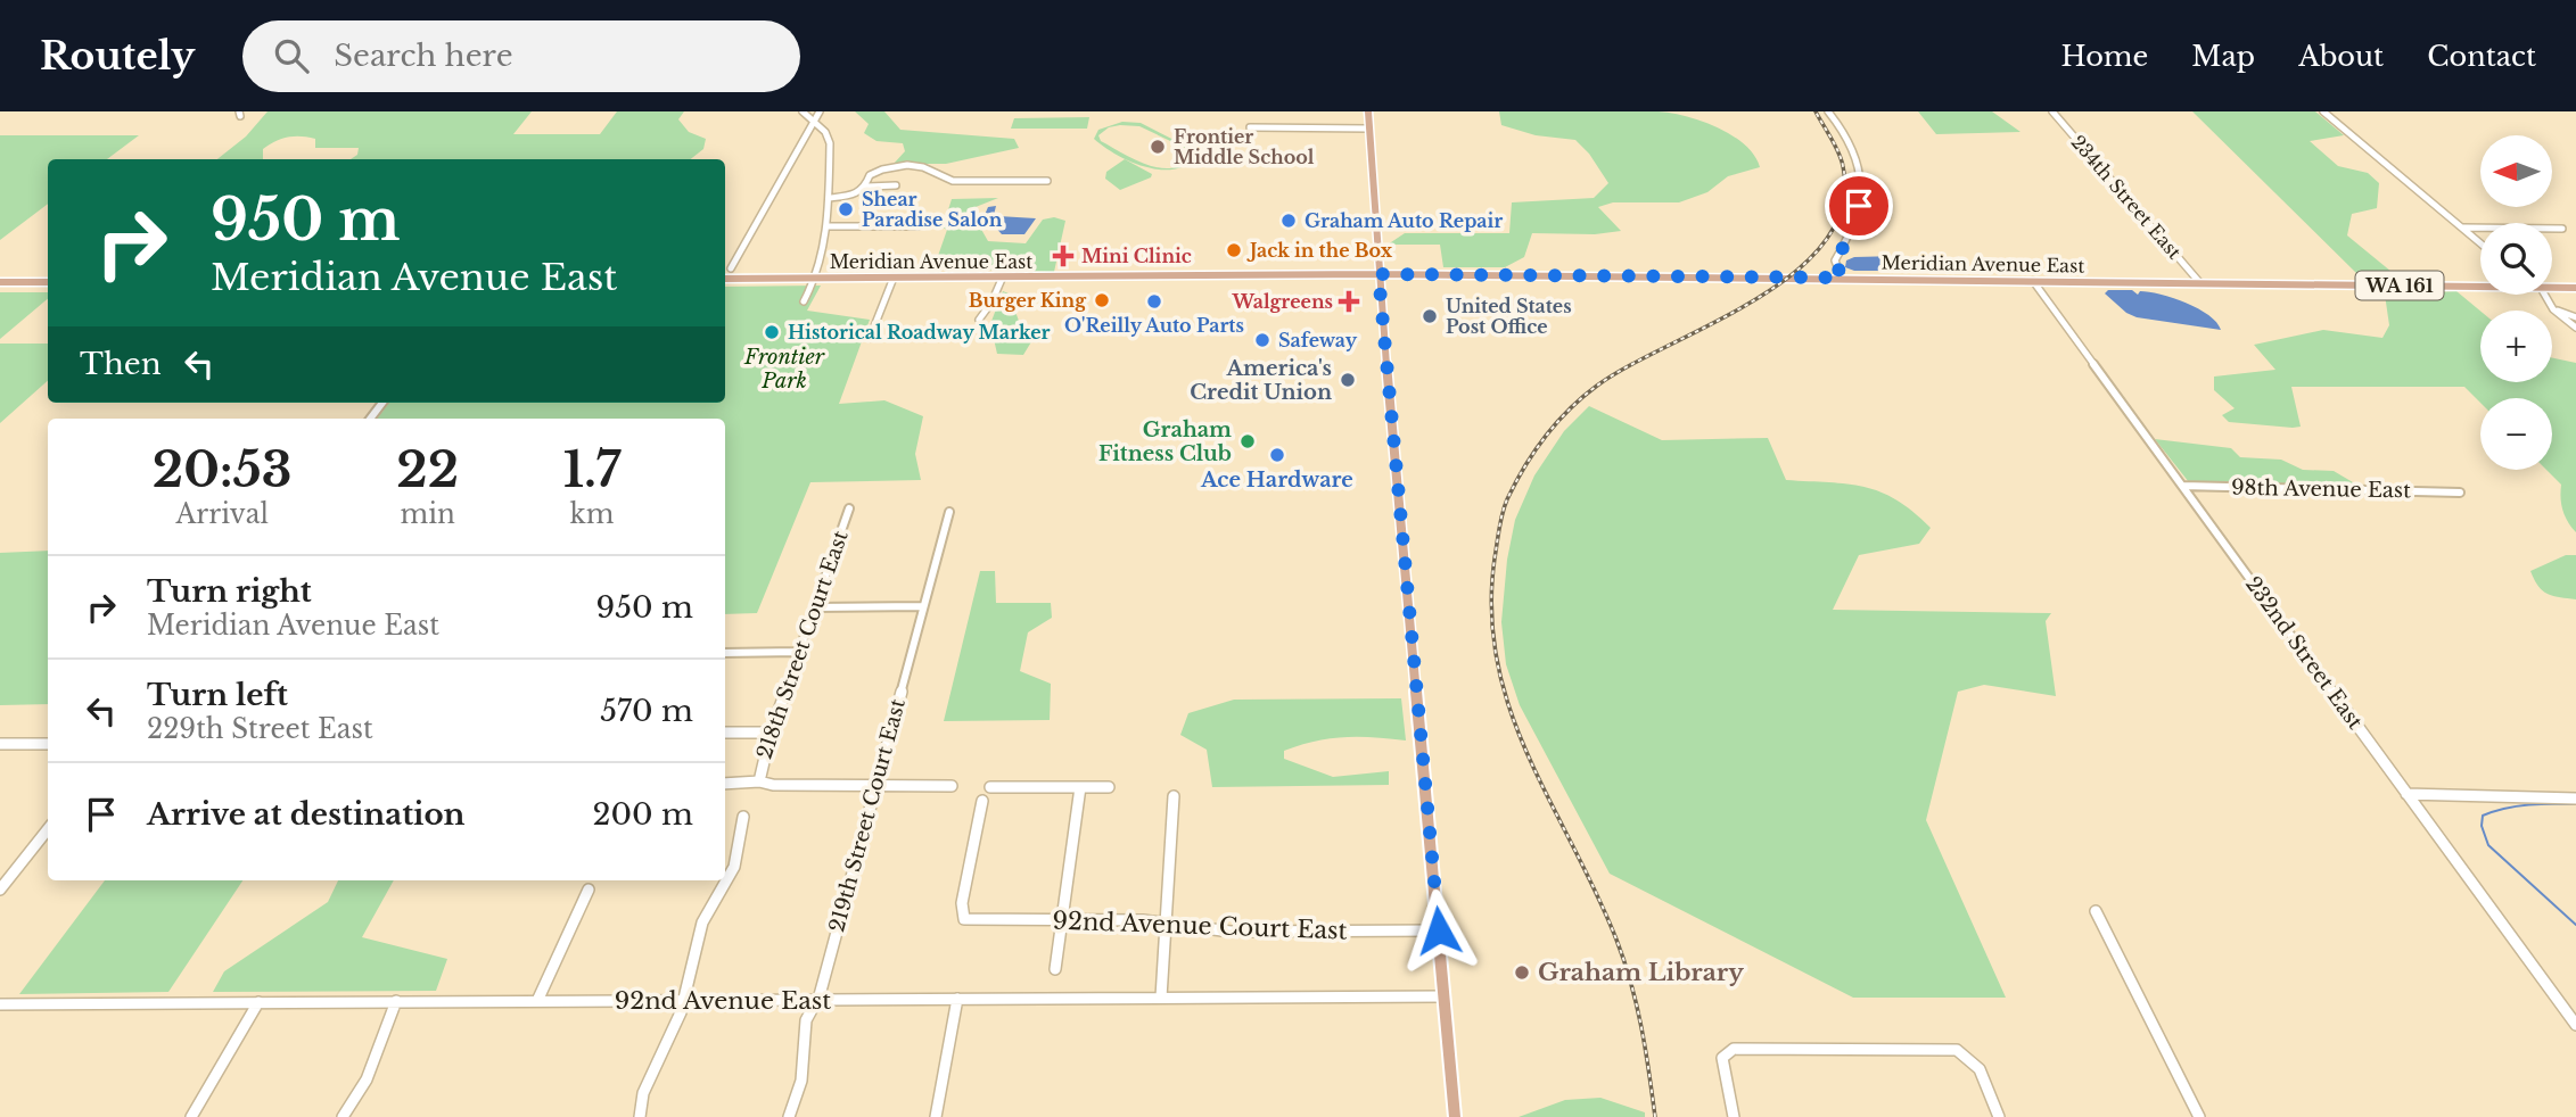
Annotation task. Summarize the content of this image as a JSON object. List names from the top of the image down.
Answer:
{
  "streets": {
    "main road": ["Meridian Avenue East", "WA 161"],
    "street": [
      "234th Street East",
      "98th Avenue East",
      "218th Street Court East",
      "232nd Street East",
      "219th Street Court East",
      "92nd Avenue Court East",
      "92nd Avenue East"
    ]
  },
  "crossings": [
    ["234th Street East", "Meridian Avenue East"],
    ["Meridian Avenue East", "232nd Street East"],
    ["98th Avenue East", "232nd Street East"],
    ["219th Street Court East", "92nd Avenue East"]
  ],
  "parks": ["Frontier Park"],
  "places": {
    "other": [
      "Frontier Middle School",
      "Shear Paradise Salon",
      "Graham Auto Repair",
      "Jack in the Box",
      "Burger King",
      "O'Reilly Auto Parts",
      "United States Post Office",
      "Historical Roadway Marker",
      "Safeway",
      "America's Credit Union",
      "Graham Fitness Club",
      "Ace Hardware",
      "Graham Library"
    ],
    "health": ["Mini Clinic", "Walgreens"]
  },
  "north": "left",
  "page": {
    "header": "Routely",
    "search": "Search here",
    "nav": [
      "Home",
      "Map",
      "About",
      "Contact"
    ],
    "map_buttons": ["+", "−"],
    "turn": ["950 m", "Meridian Avenue East"],
    "then": "Then",
    "eta": [
      "20:53",
      "Arrival",
      "22",
      "min",
      "1.7",
      "km"
    ],
    "list": [
      {
        "name": "Turn right",
        "note": "Meridian Avenue East",
        "value": "950 m"
      },
      {
        "name": "Turn left",
        "note": "229th Street East",
        "value": "570 m"
      },
      {
        "name": "Arrive at destination",
        "value": "200 m"
      }
    ]
  }
}
